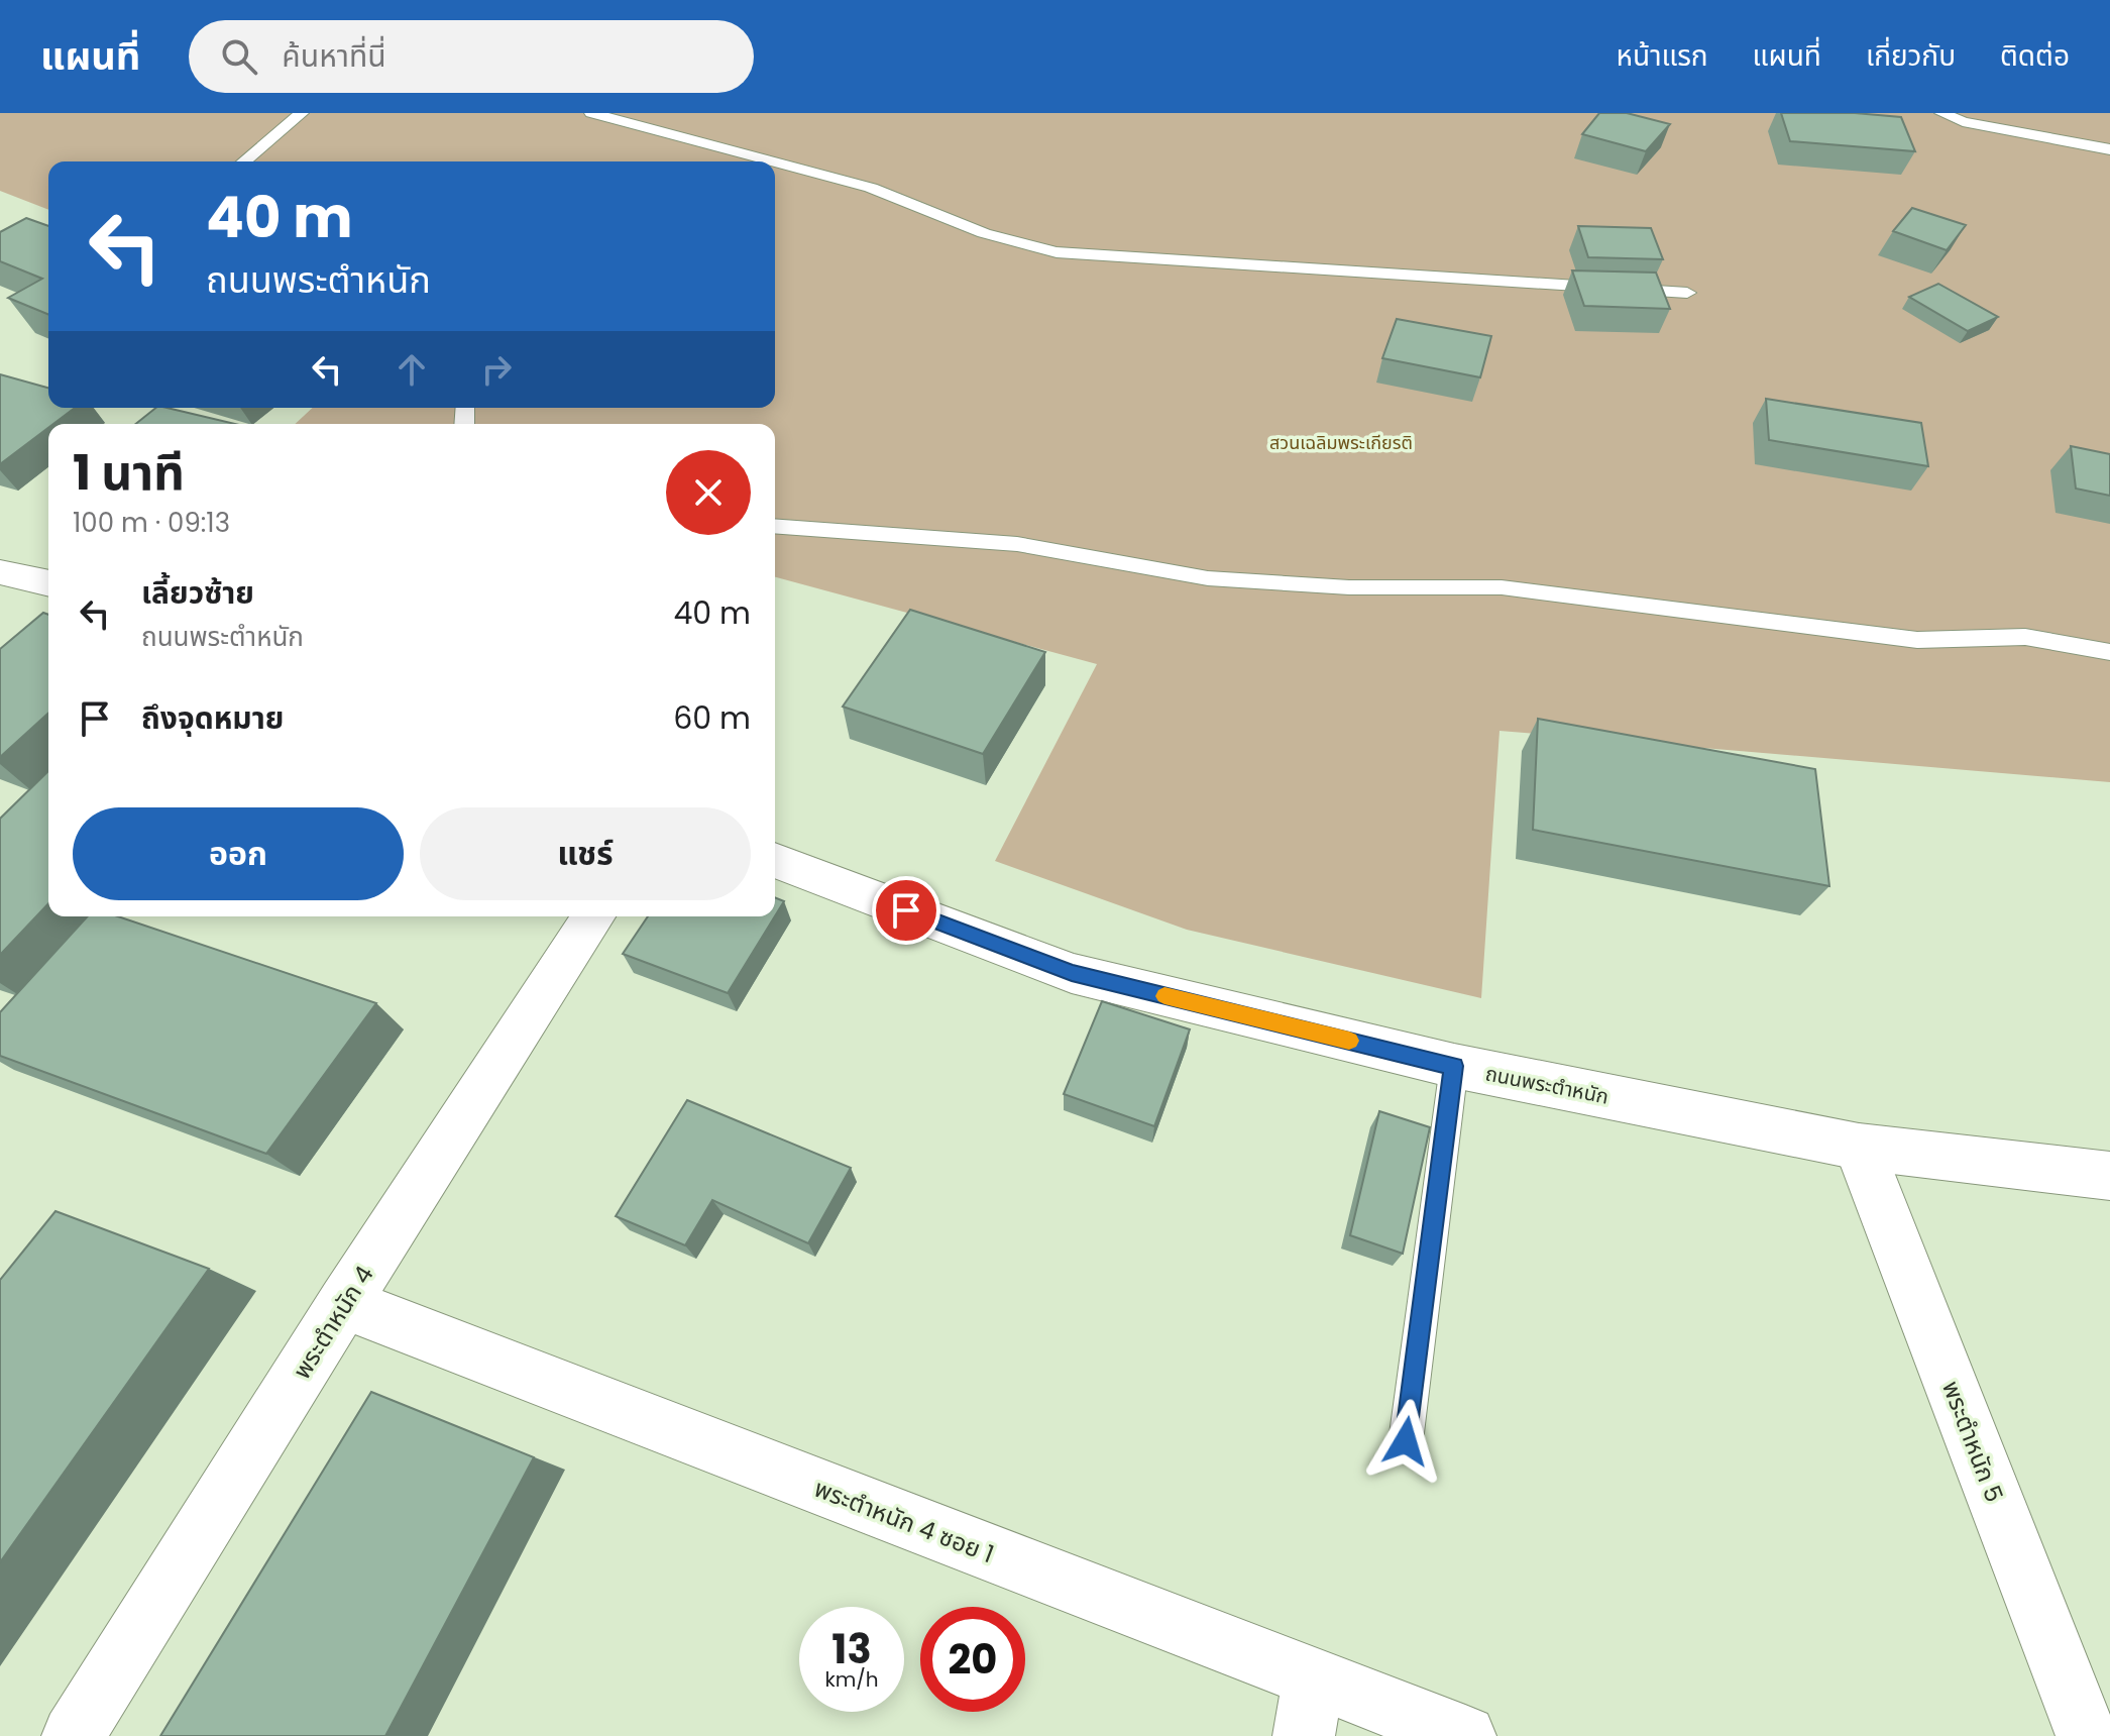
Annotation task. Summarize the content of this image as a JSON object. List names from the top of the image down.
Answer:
{
  "streets": {
    "street": [
      "ถนนพระตำหนัก",
      "พระตำหนัก 4",
      "พระตำหนัก 5",
      "พระตำหนัก 4 ซอย 1"
    ]
  },
  "crossings": [
    ["ถนนพระตำหนัก", "พระตำหนัก 5"],
    ["พระตำหนัก 4", "พระตำหนัก 4 ซอย 1"]
  ],
  "parks": ["สวนเฉลิมพระเกียรติ"],
  "page": {
    "header": "แผนที่",
    "search": "ค้นหาที่นี่",
    "nav": [
      "หน้าแรก",
      "แผนที่",
      "เกี่ยวกับ",
      "ติดต่อ"
    ],
    "turn": ["40 m", "ถนนพระตำหนัก"],
    "heading": ["1 นาที", "100 m · 09:13"],
    "list": [
      {
        "name": "เลี้ยวซ้าย",
        "note": "ถนนพระตำหนัก",
        "value": "40 m"
      },
      {
        "name": "ถึงจุดหมาย",
        "value": "60 m"
      }
    ],
    "buttons": ["ออก", "แชร์"],
    "speed": "13 km/h",
    "limit": "20"
  }
}
